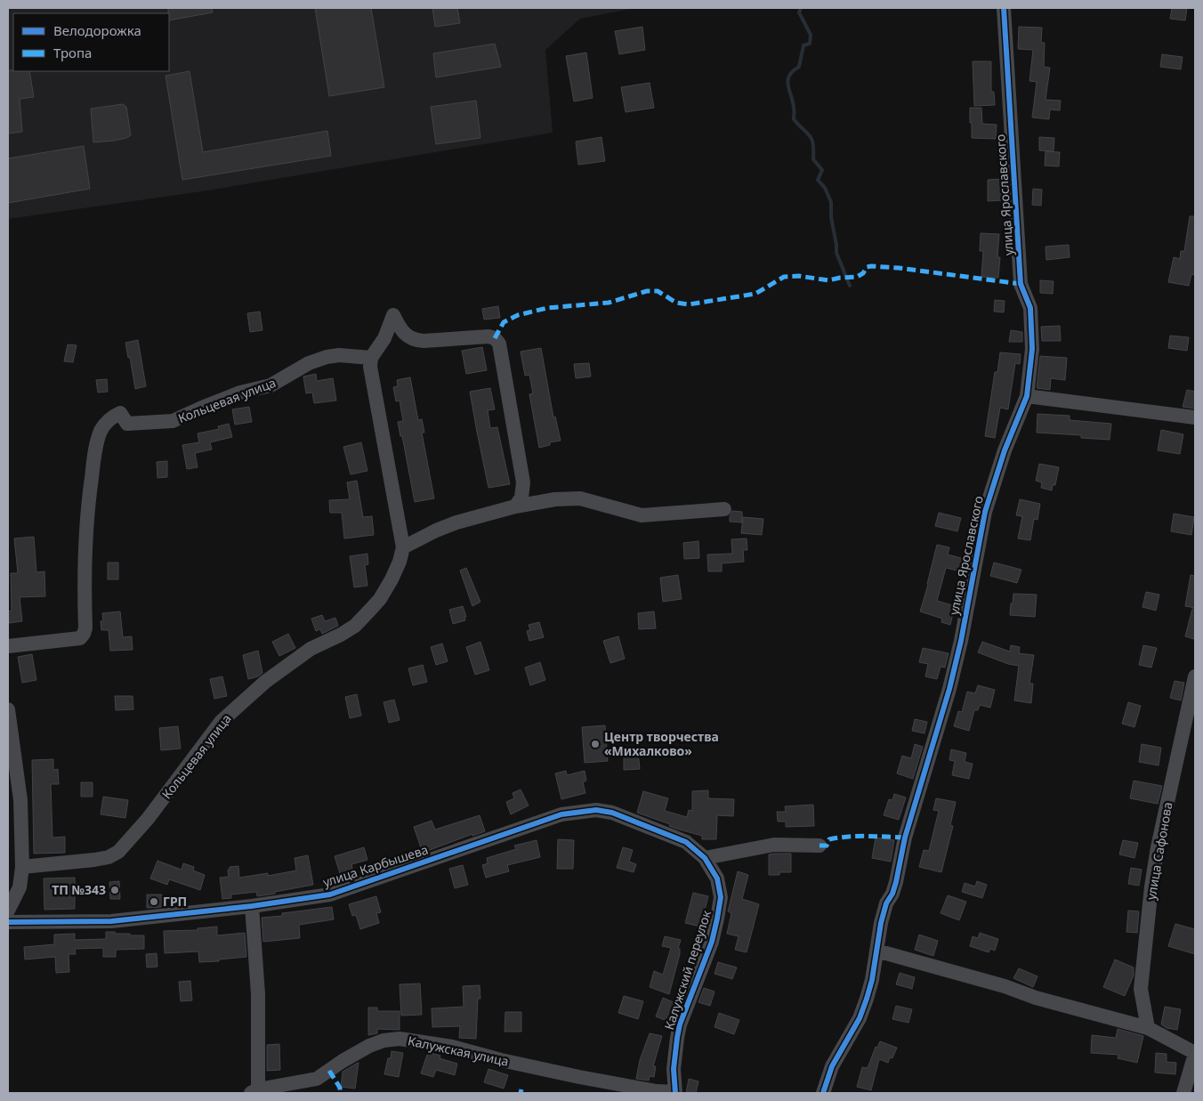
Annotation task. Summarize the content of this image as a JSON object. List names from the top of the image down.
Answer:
{
  "streets": {
    "street": [
      "улица Ярославского",
      "Кольцевая улица",
      "улица Сафонова",
      "улица Карбышева",
      "Калужский переулок",
      "Калужская улица"
    ]
  },
  "crossings": [
    ["улица Карбышева", "Калужский переулок"],
    ["Калужский переулок", "Калужская улица"]
  ],
  "places": ["Центр творчества «Михалково»", "ТП №343", "ГРП"],
  "legend": ["Велодорожка", "Тропа"]
}
